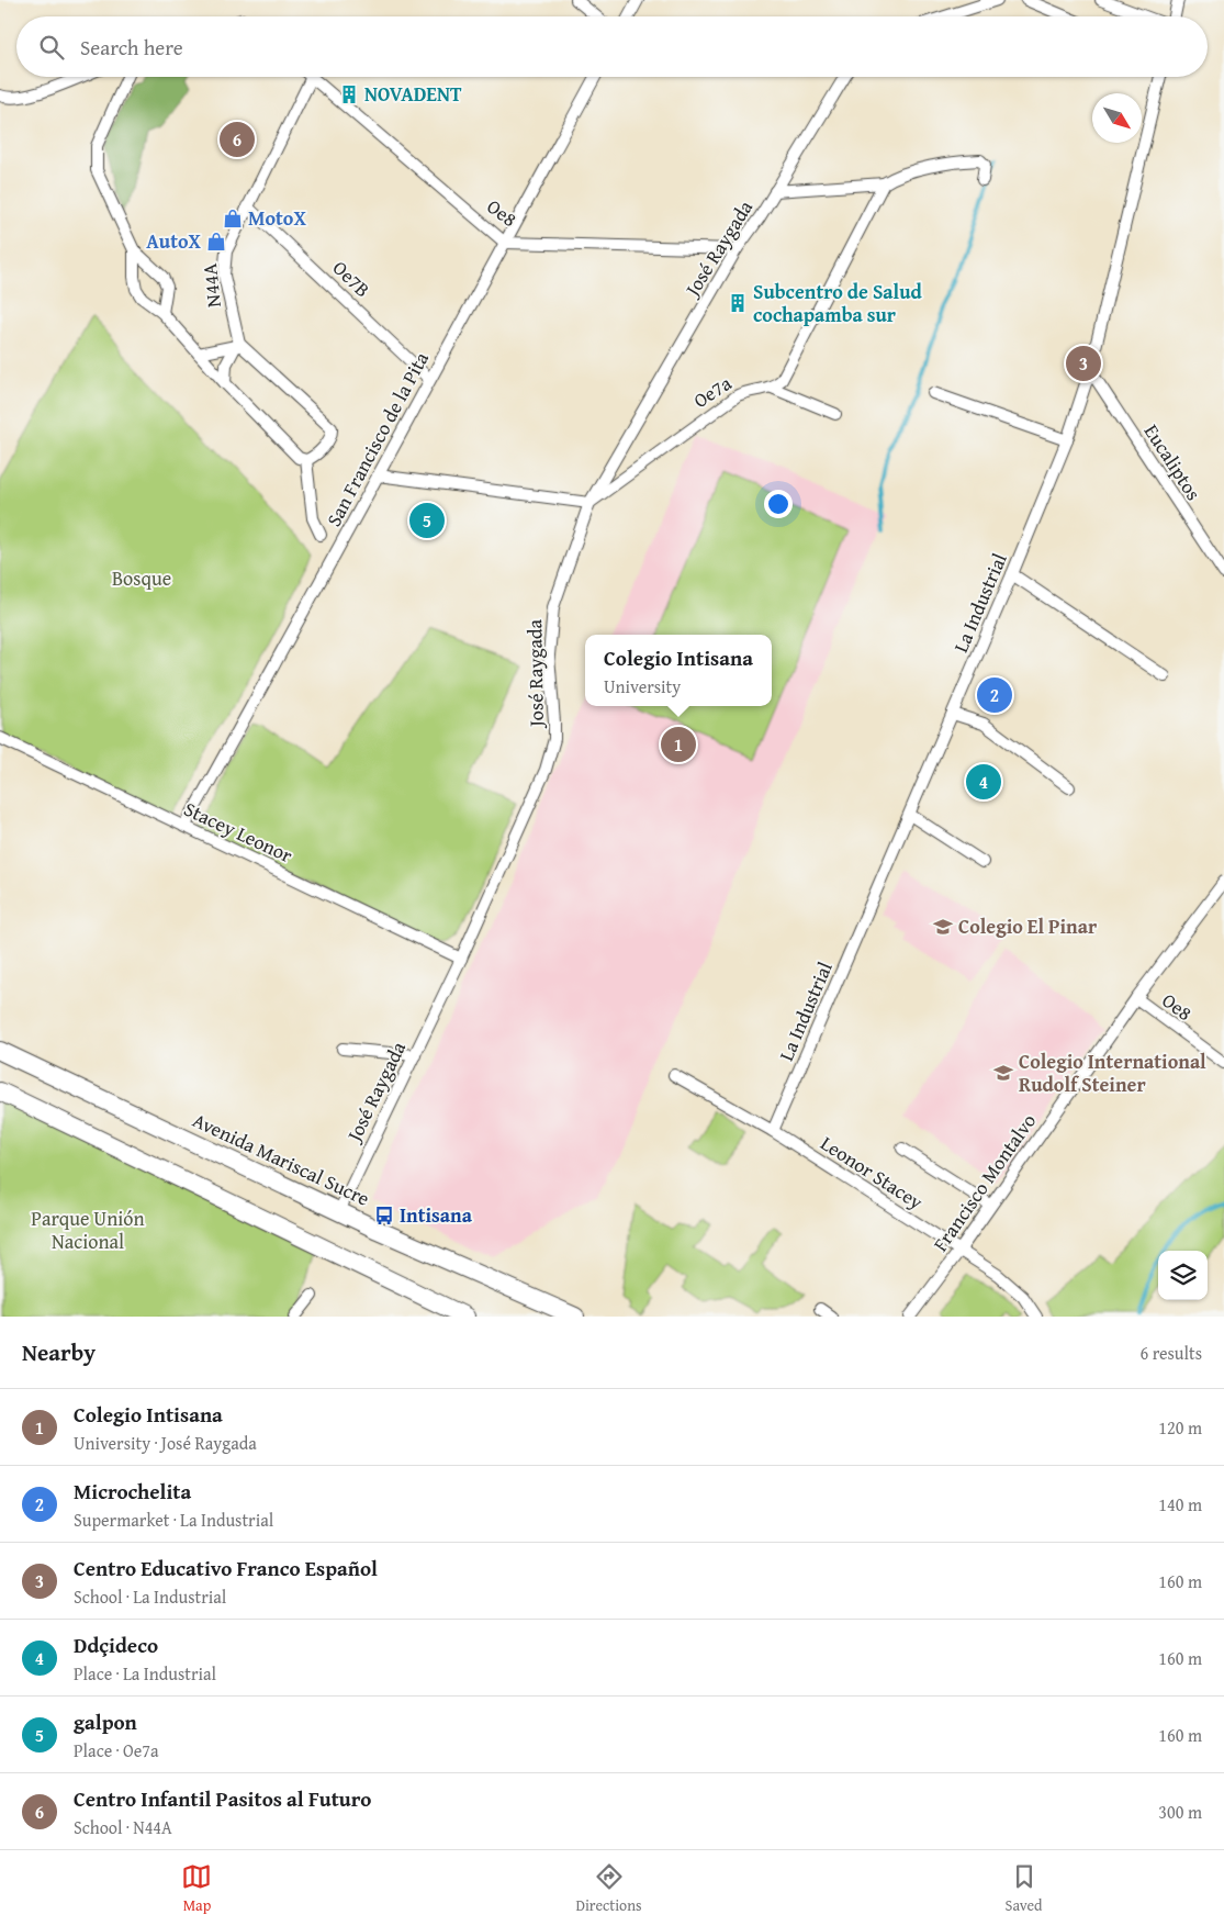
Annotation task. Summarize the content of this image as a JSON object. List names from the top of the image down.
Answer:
{
  "streets": {
    "main road": ["Avenida Mariscal Sucre"],
    "street": [
      "Oe8",
      "José Raygada",
      "Oe7B",
      "N44A",
      "Oe7a",
      "San Francisco de la Pita",
      "Eucaliptos",
      "La Industrial",
      "Stacey Leonor",
      "Leonor Stacey",
      "Francisco Montalvo"
    ]
  },
  "crossings": [
    ["Oe8", "José Raygada"],
    ["Oe8", "N44A"],
    ["Oe8", "San Francisco de la Pita"],
    ["Oe8", "Francisco Montalvo"],
    ["José Raygada", "Oe7a"],
    ["José Raygada", "Stacey Leonor"],
    ["José Raygada", "Avenida Mariscal Sucre"],
    ["Oe7B", "N44A"],
    ["Oe7B", "San Francisco de la Pita"],
    ["San Francisco de la Pita", "Stacey Leonor"],
    ["Eucaliptos", "La Industrial"],
    ["La Industrial", "Leonor Stacey"],
    ["Leonor Stacey", "Francisco Montalvo"]
  ],
  "parks": ["Bosque", "Parque Unión Nacional"],
  "places": {
    "building": ["NOVADENT", "Subcentro de Salud cochapamba sur"],
    "shop": ["MotoX", "AutoX"],
    "school or university": ["Colegio El Pinar", "Colegio International Rudolf Steiner"],
    "bus stop": ["Intisana"]
  },
  "north": "bottom right",
  "page": {
    "search": "Search here",
    "pins": [
      "6",
      "3",
      "5",
      "2",
      "1",
      "4"
    ],
    "popup": ["Colegio Intisana", "University"],
    "heading": ["Nearby", "6 results"],
    "list": [
      {
        "mark": "1",
        "name": "Colegio Intisana",
        "note": "University · José Raygada",
        "value": "120 m"
      },
      {
        "mark": "2",
        "name": "Microchelita",
        "note": "Supermarket · La Industrial",
        "value": "140 m"
      },
      {
        "mark": "3",
        "name": "Centro Educativo Franco Español",
        "note": "School · La Industrial",
        "value": "160 m"
      },
      {
        "mark": "4",
        "name": "Ddçideco",
        "note": "Place · La Industrial",
        "value": "160 m"
      },
      {
        "mark": "5",
        "name": "galpon",
        "note": "Place · Oe7a",
        "value": "160 m"
      },
      {
        "mark": "6",
        "name": "Centro Infantil Pasitos al Futuro",
        "note": "School · N44A",
        "value": "300 m"
      }
    ],
    "nav": ["Map", "Directions", "Saved"]
  }
}
